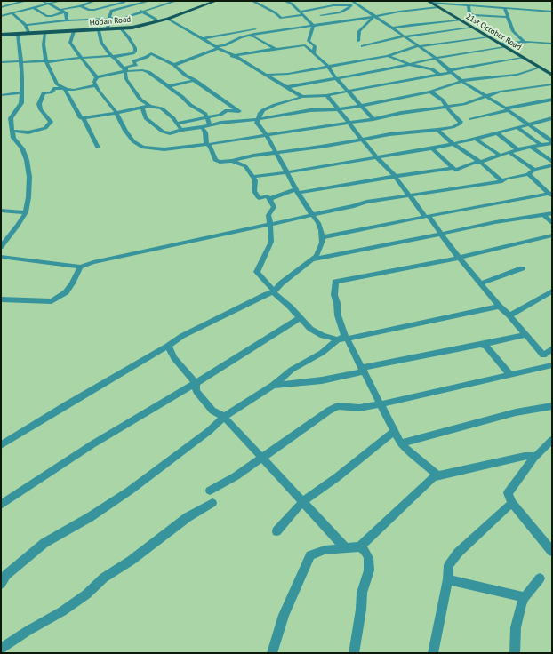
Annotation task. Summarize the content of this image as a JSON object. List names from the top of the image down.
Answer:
{
  "streets": {
    "main road": ["Hodan Road", "21st October Road"]
  }
}
